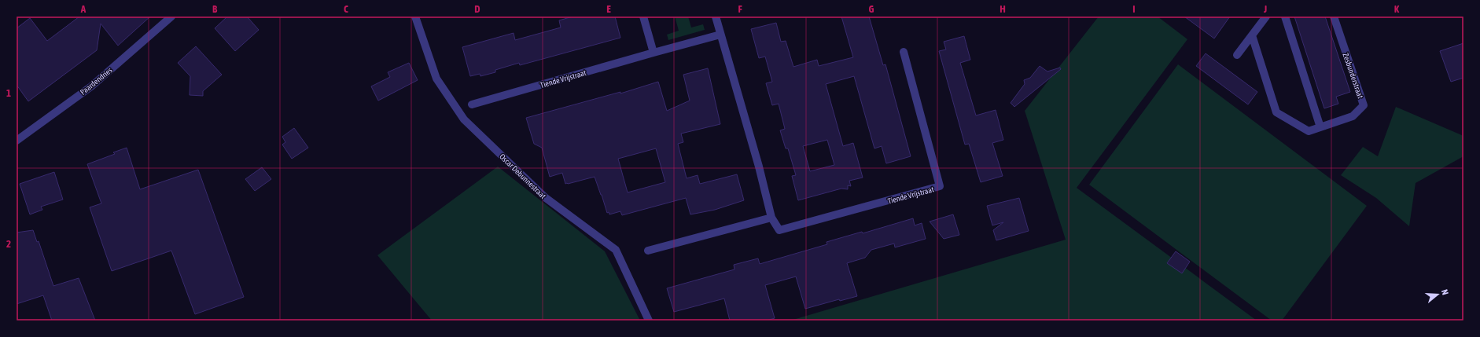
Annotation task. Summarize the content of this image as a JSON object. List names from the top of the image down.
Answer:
{
  "streets": {
    "street": [
      "Zesbunderstraat",
      "Tiende Vrijstraat",
      "Paardendries",
      "Oscar Debunnestraat"
    ]
  },
  "north": "right",
  "grid": {
    "columns": [
      "A",
      "B",
      "C",
      "D",
      "E",
      "F",
      "G",
      "H",
      "I",
      "J",
      "K"
    ],
    "rows": ["1", "2"]
  }
}
